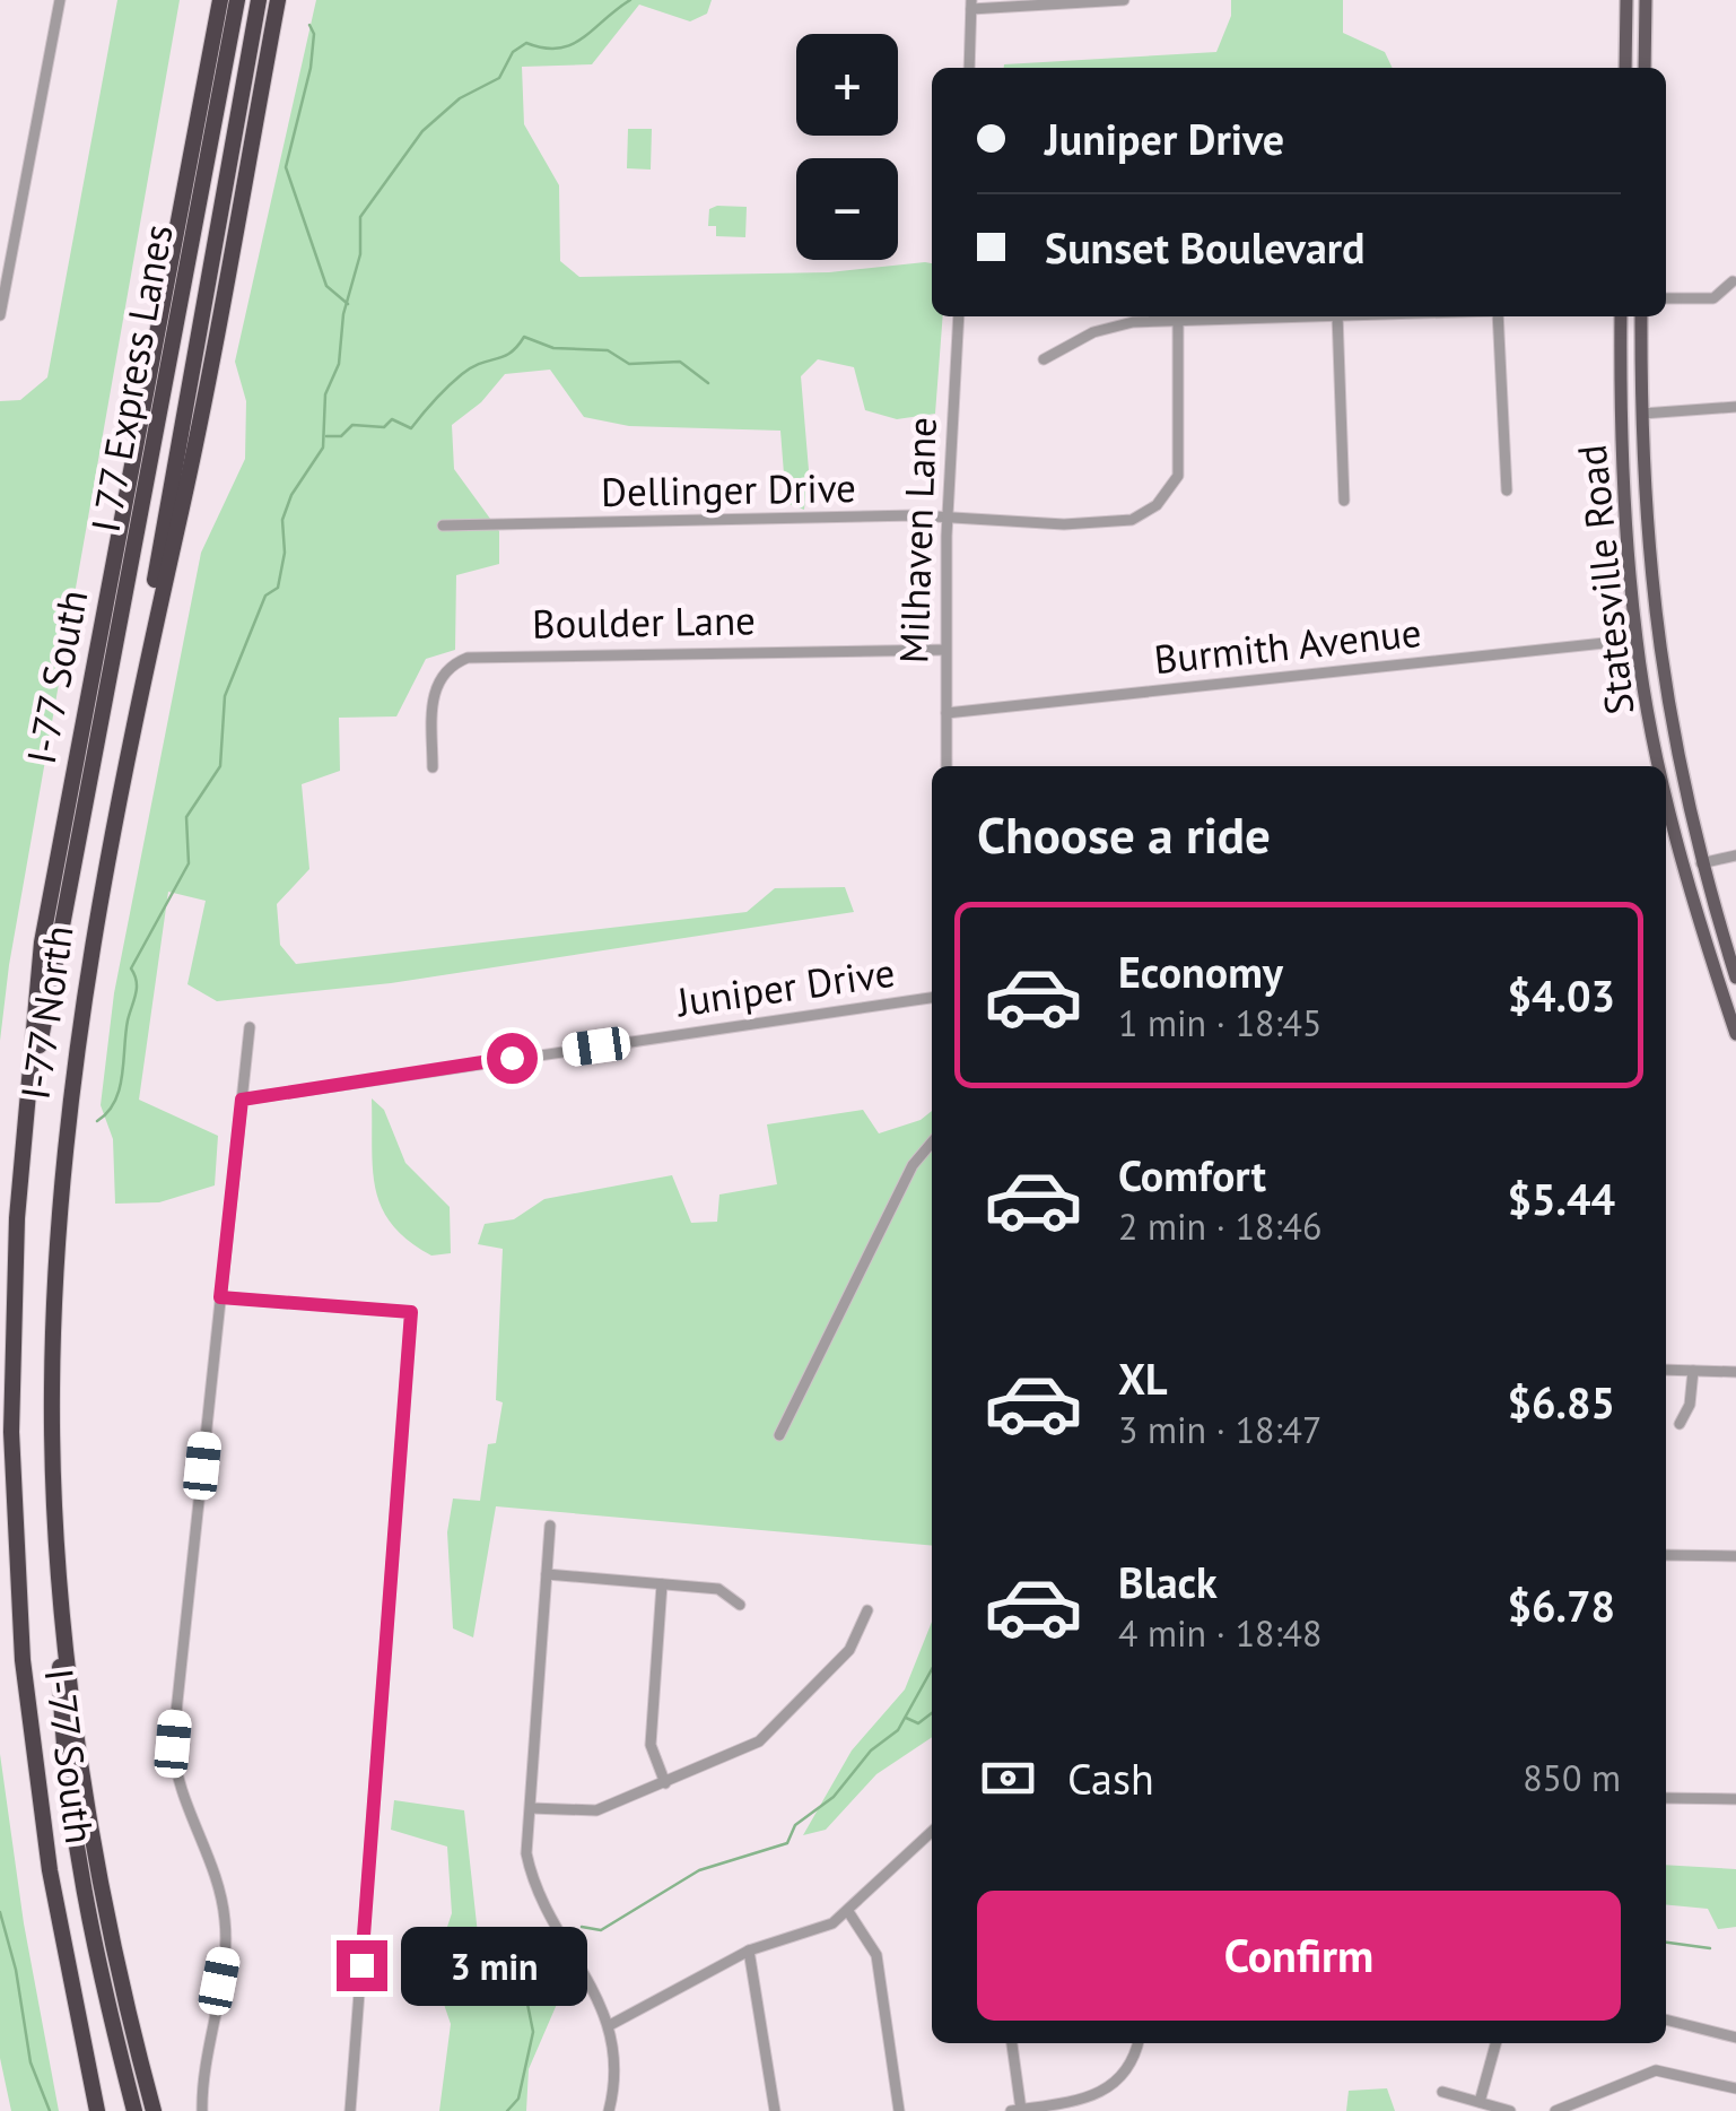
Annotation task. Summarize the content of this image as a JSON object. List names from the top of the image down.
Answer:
{
  "streets": {
    "highway": ["I 77 Express Lanes", "I-77 South", "I-77 North"],
    "main road": ["Statesville Road"],
    "street": [
      "Dellinger Drive",
      "Milhaven Lane",
      "Boulder Lane",
      "Burmith Avenue",
      "Juniper Drive"
    ]
  },
  "crossings": [
    ["I 77 Express Lanes", "I-77 South"],
    ["I 77 Express Lanes", "I-77 North"],
    ["Dellinger Drive", "Milhaven Lane"],
    ["Milhaven Lane", "Boulder Lane"],
    ["Milhaven Lane", "Burmith Avenue"],
    ["Statesville Road", "Burmith Avenue"]
  ],
  "page": {
    "map_buttons": ["+", "−"],
    "banner": ["Juniper Drive", "Sunset Boulevard"],
    "heading": "Choose a ride",
    "list": [
      {
        "name": "Economy",
        "note": "1 min · 18:45",
        "value": "$4.03"
      },
      {
        "name": "Comfort",
        "note": "2 min · 18:46",
        "value": "$5.44"
      },
      {
        "name": "XL",
        "note": "3 min · 18:47",
        "value": "$6.85"
      },
      {
        "name": "Black",
        "note": "4 min · 18:48",
        "value": "$6.78"
      }
    ],
    "pay": ["Cash", "850 m"],
    "buttons": "Confirm",
    "bubble": "3 min"
  }
}
